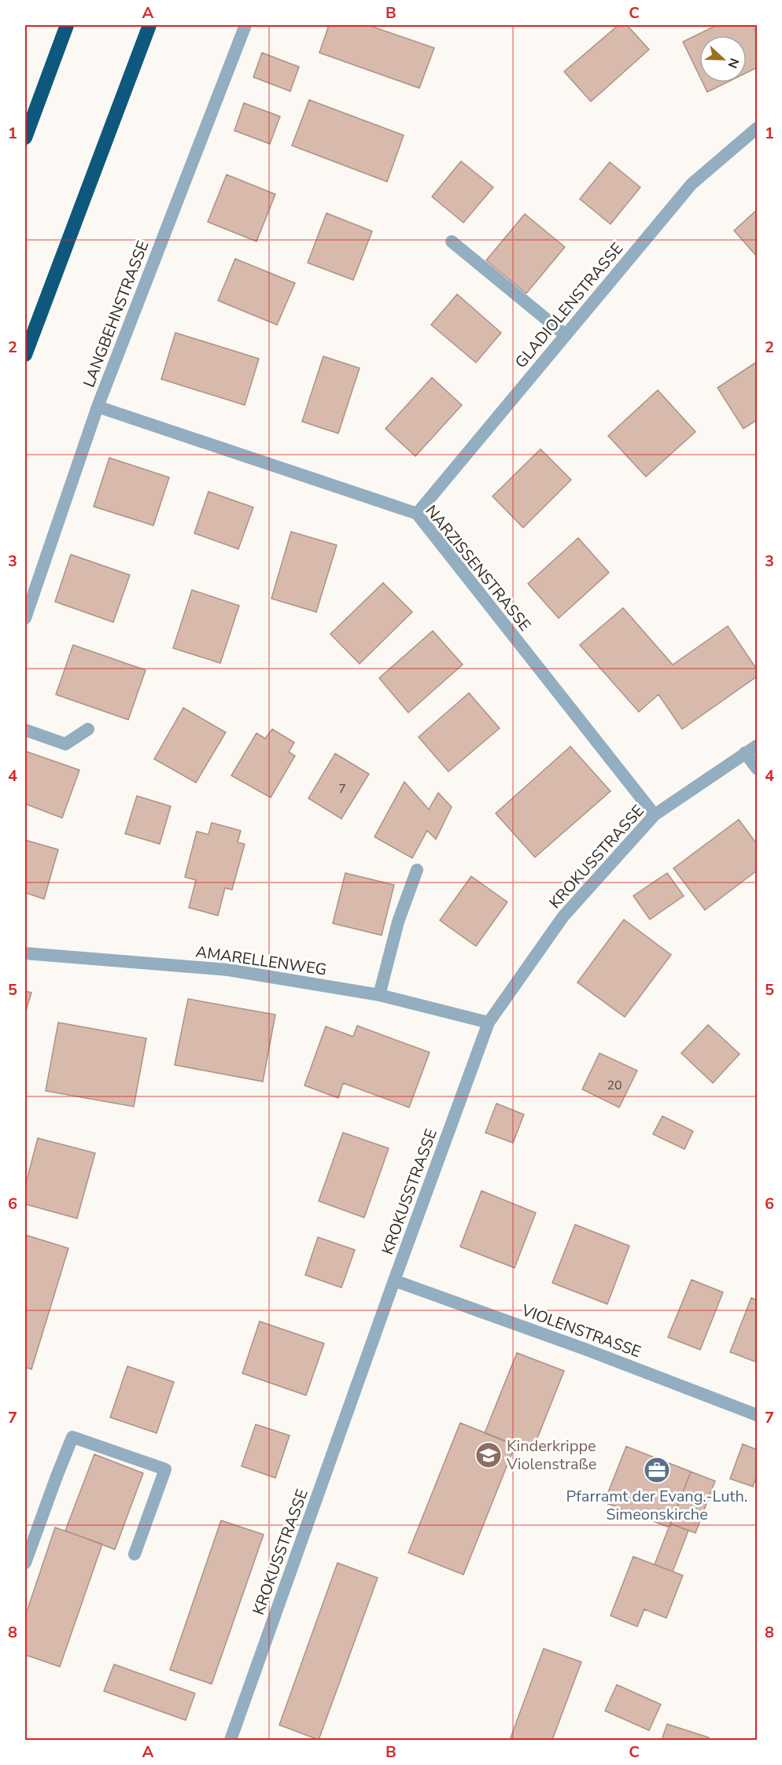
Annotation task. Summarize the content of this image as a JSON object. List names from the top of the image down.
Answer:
{
  "streets": {
    "street": [
      "GLADIOLENSTRASSE",
      "LANGBEHNSTRASSE",
      "NARZISSENSTRASSE",
      "KROKUSSTRASSE",
      "AMARELLENWEG",
      "VIOLENSTRASSE"
    ]
  },
  "crossings": [
    ["GLADIOLENSTRASSE", "NARZISSENSTRASSE"],
    ["LANGBEHNSTRASSE", "NARZISSENSTRASSE"],
    ["NARZISSENSTRASSE", "KROKUSSTRASSE"],
    ["KROKUSSTRASSE", "AMARELLENWEG"],
    ["KROKUSSTRASSE", "VIOLENSTRASSE"]
  ],
  "places": {
    "school or university": ["Kinderkrippe Violenstraße"],
    "office": ["Pfarramt der Evang.-Luth. Simeonskirche"]
  },
  "house_numbers": ["7", "20"],
  "north": "right",
  "grid": {
    "columns": ["A", "B", "C"],
    "rows": [
      "1",
      "2",
      "3",
      "4",
      "5",
      "6",
      "7",
      "8"
    ]
  }
}
